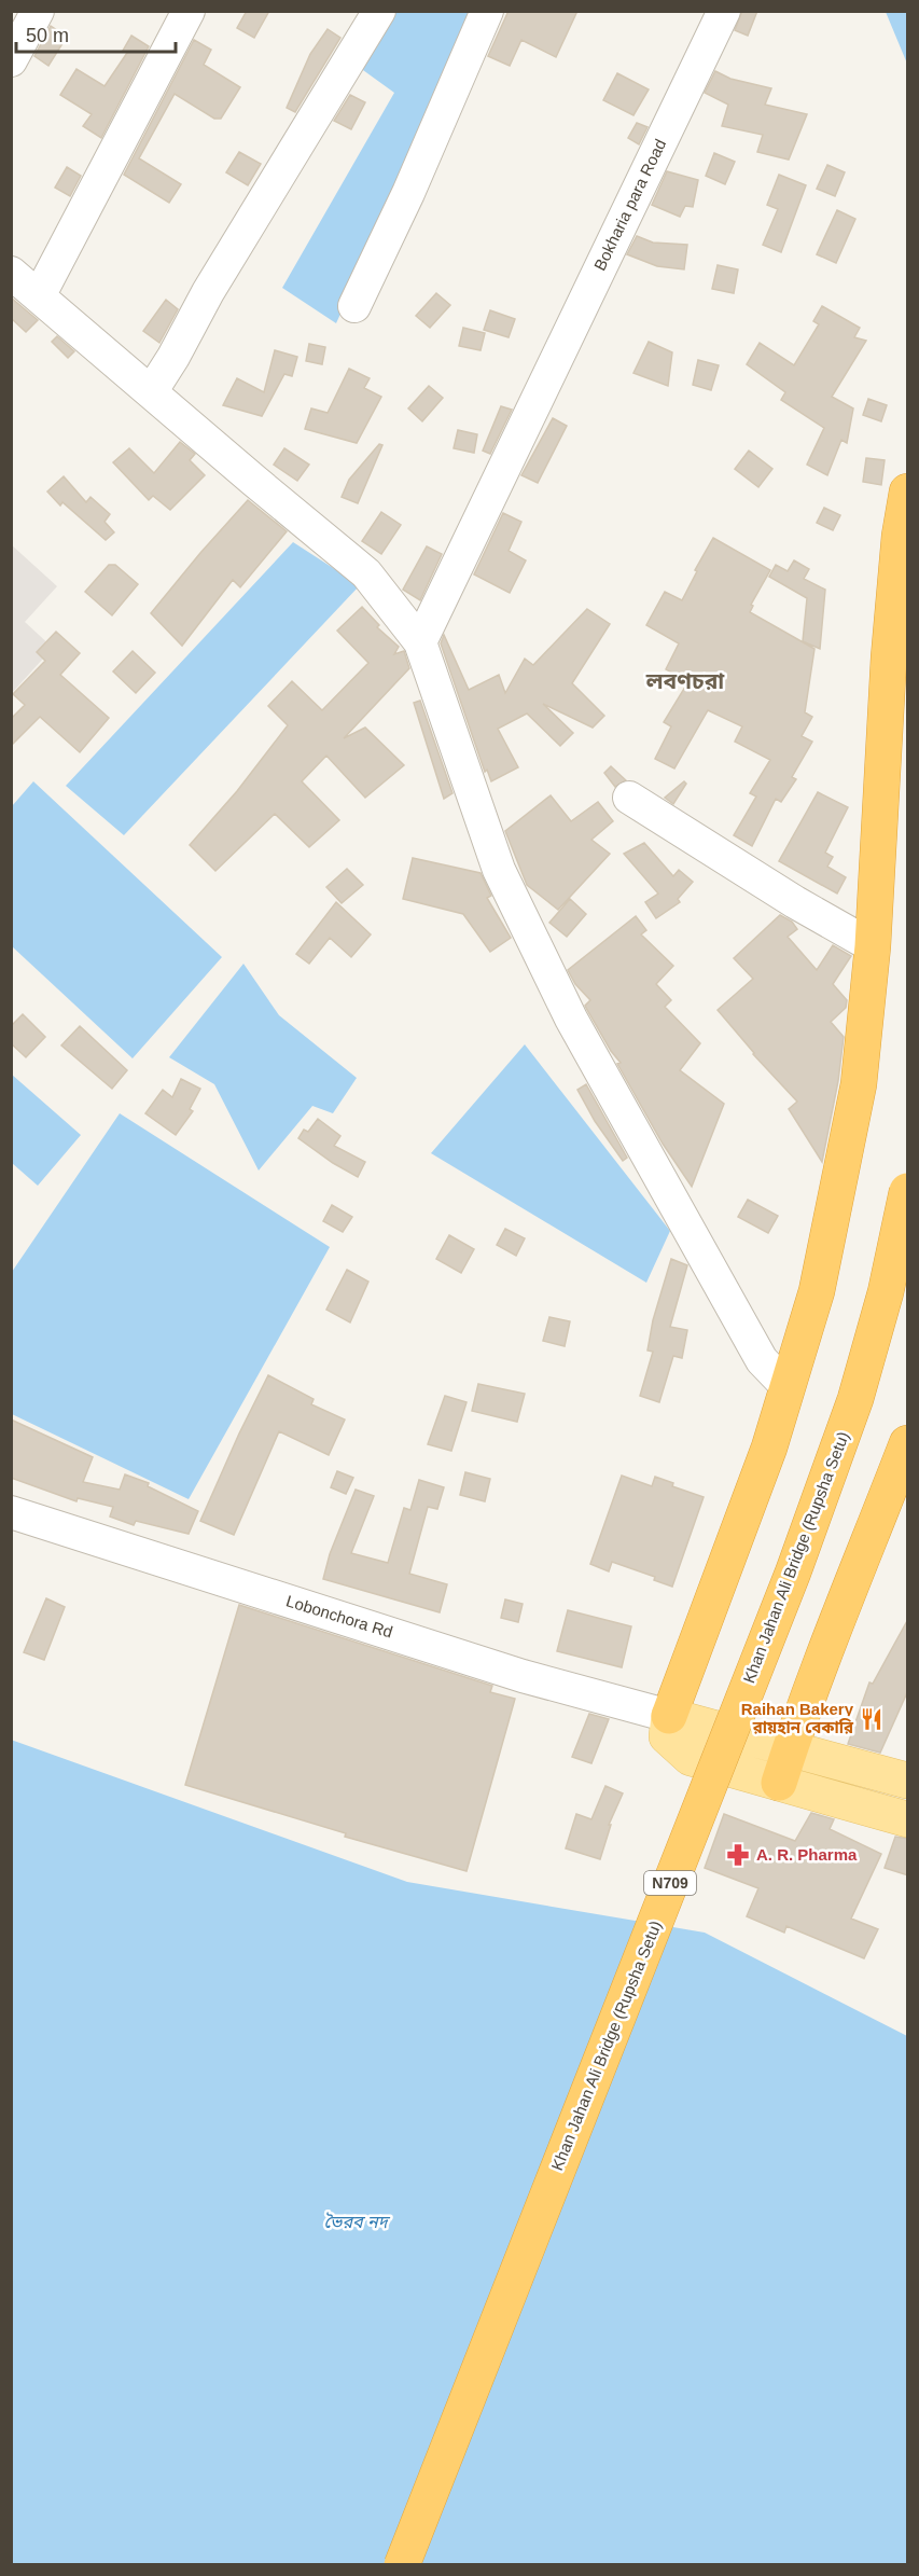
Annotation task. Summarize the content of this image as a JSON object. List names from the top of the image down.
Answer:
{
  "streets": {
    "highway": ["Khan Jahan Ali Bridge (Rupsha Setu)", "N709"],
    "street": ["Bokharia para Road", "Lobonchora Rd"]
  },
  "districts": ["লবণচরা"],
  "water": ["ভৈরব নদ"],
  "places": {
    "restaurant": ["Raihan Bakery রায়হান বেকারি"],
    "pharmacy": ["A. R. Pharma"]
  },
  "scale_bar": "50 m"
}
